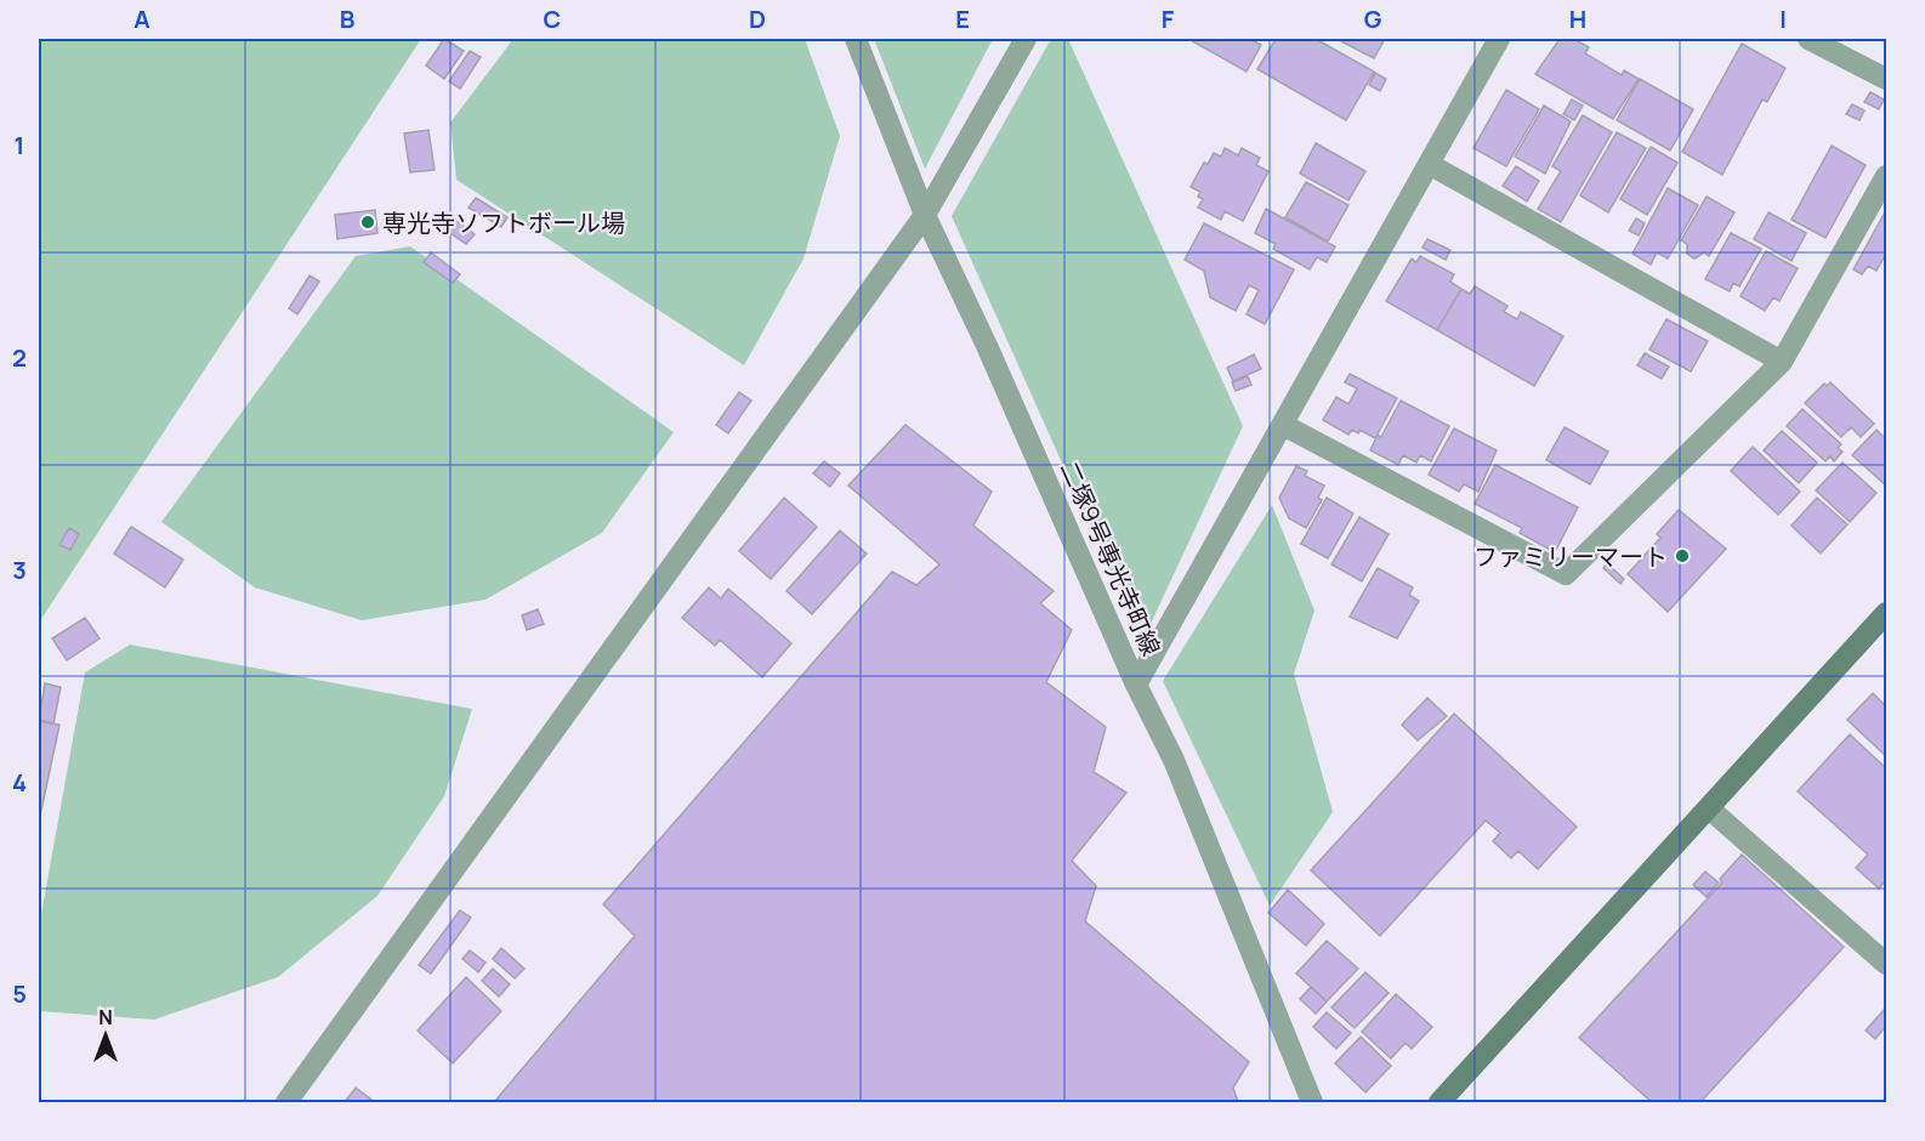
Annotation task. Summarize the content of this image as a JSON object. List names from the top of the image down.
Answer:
{
  "streets": {
    "street": ["二塚9号専光寺町線"]
  },
  "places": ["専光寺ソフトボール場", "ファミリーマート"],
  "north": "top",
  "grid": {
    "columns": [
      "A",
      "B",
      "C",
      "D",
      "E",
      "F",
      "G",
      "H",
      "I"
    ],
    "rows": [
      "1",
      "2",
      "3",
      "4",
      "5"
    ]
  }
}
